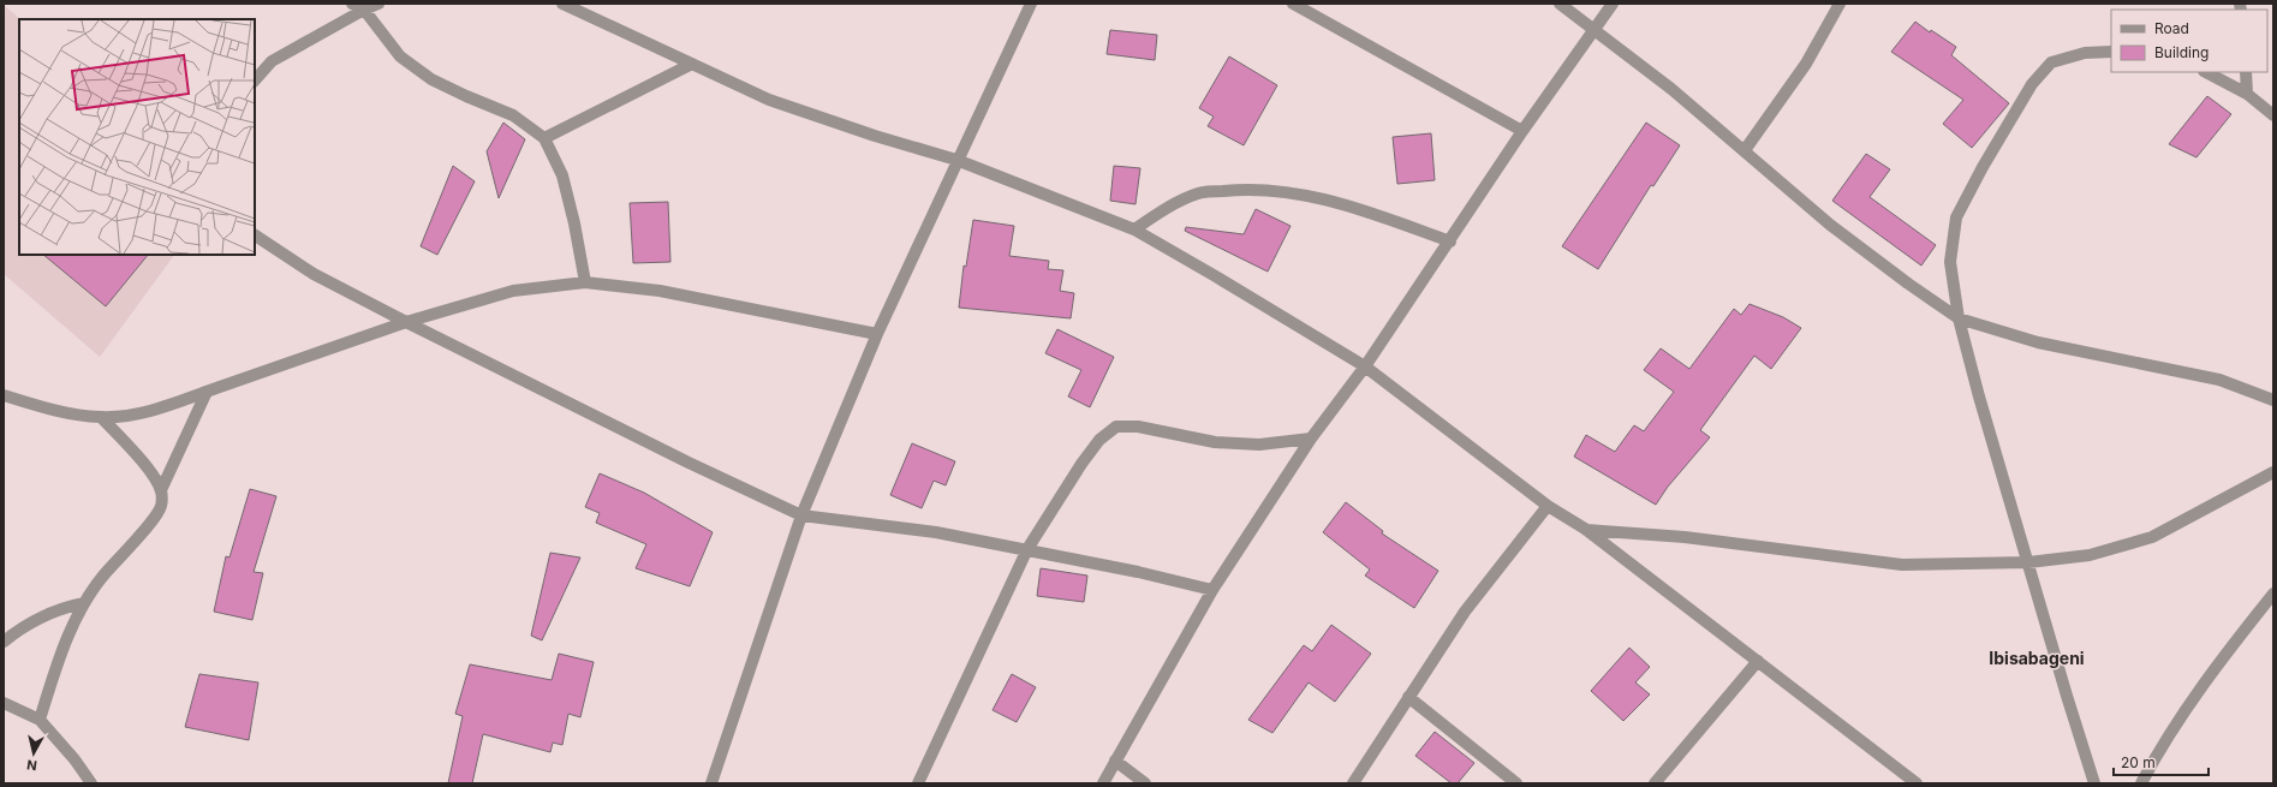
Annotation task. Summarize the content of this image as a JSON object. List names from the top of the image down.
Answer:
{
  "districts": ["Ibisabageni"],
  "legend": ["Road", "Building"],
  "scale_bar": "20 m",
  "north": "bottom"
}
